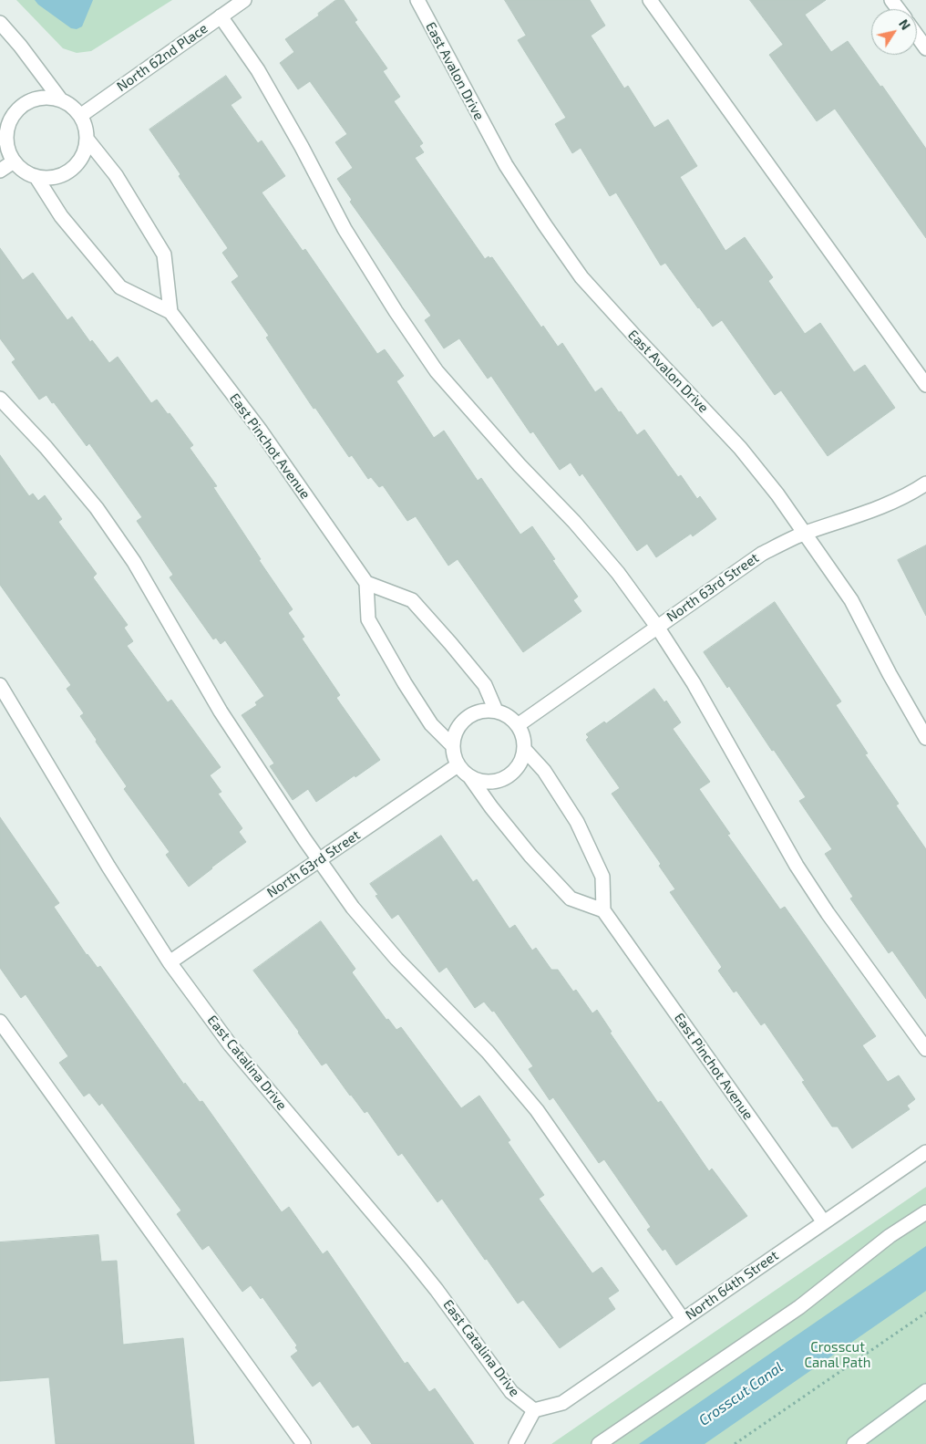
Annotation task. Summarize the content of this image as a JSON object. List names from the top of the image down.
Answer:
{
  "streets": {
    "street": [
      "North 62nd Place",
      "East Avalon Drive",
      "East Pinchot Avenue",
      "North 63rd Street",
      "East Catalina Drive",
      "North 64th Street"
    ]
  },
  "crossings": [
    ["North 62nd Place", "East Pinchot Avenue"],
    ["East Avalon Drive", "North 63rd Street"],
    ["East Pinchot Avenue", "North 64th Street"],
    ["North 63rd Street", "East Catalina Drive"],
    ["East Catalina Drive", "North 64th Street"]
  ],
  "water": ["Crosscut Canal"],
  "parks": ["Crosscut Canal Path"],
  "north": "top right"
}
